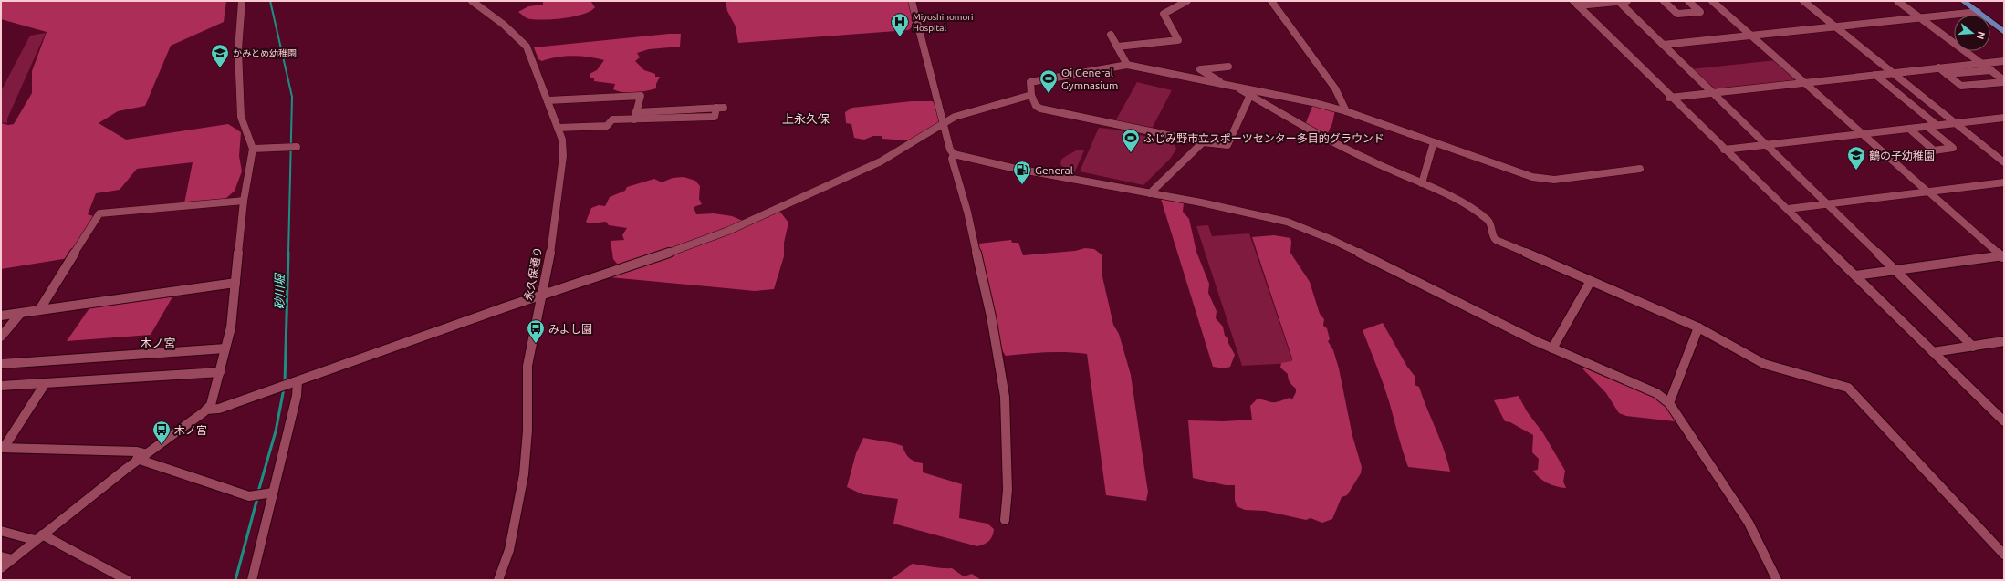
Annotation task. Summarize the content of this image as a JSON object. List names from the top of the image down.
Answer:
{
  "streets": {
    "street": ["永久保通り"]
  },
  "districts": ["上永久保", "木ノ宮"],
  "water": ["砂川堀"],
  "places": {
    "hospital": ["Miyoshinomori Hospital"],
    "school or university": ["かみとめ幼稚園", "鶴の子幼稚園"],
    "sports": ["Oi General Gymnasium", "ふじみ野市⽴スポーツセンター多⽬的グラウンド"],
    "fuel station": ["General"],
    "bus stop": ["みよし園", "木ノ宮"]
  },
  "north": "right"
}
